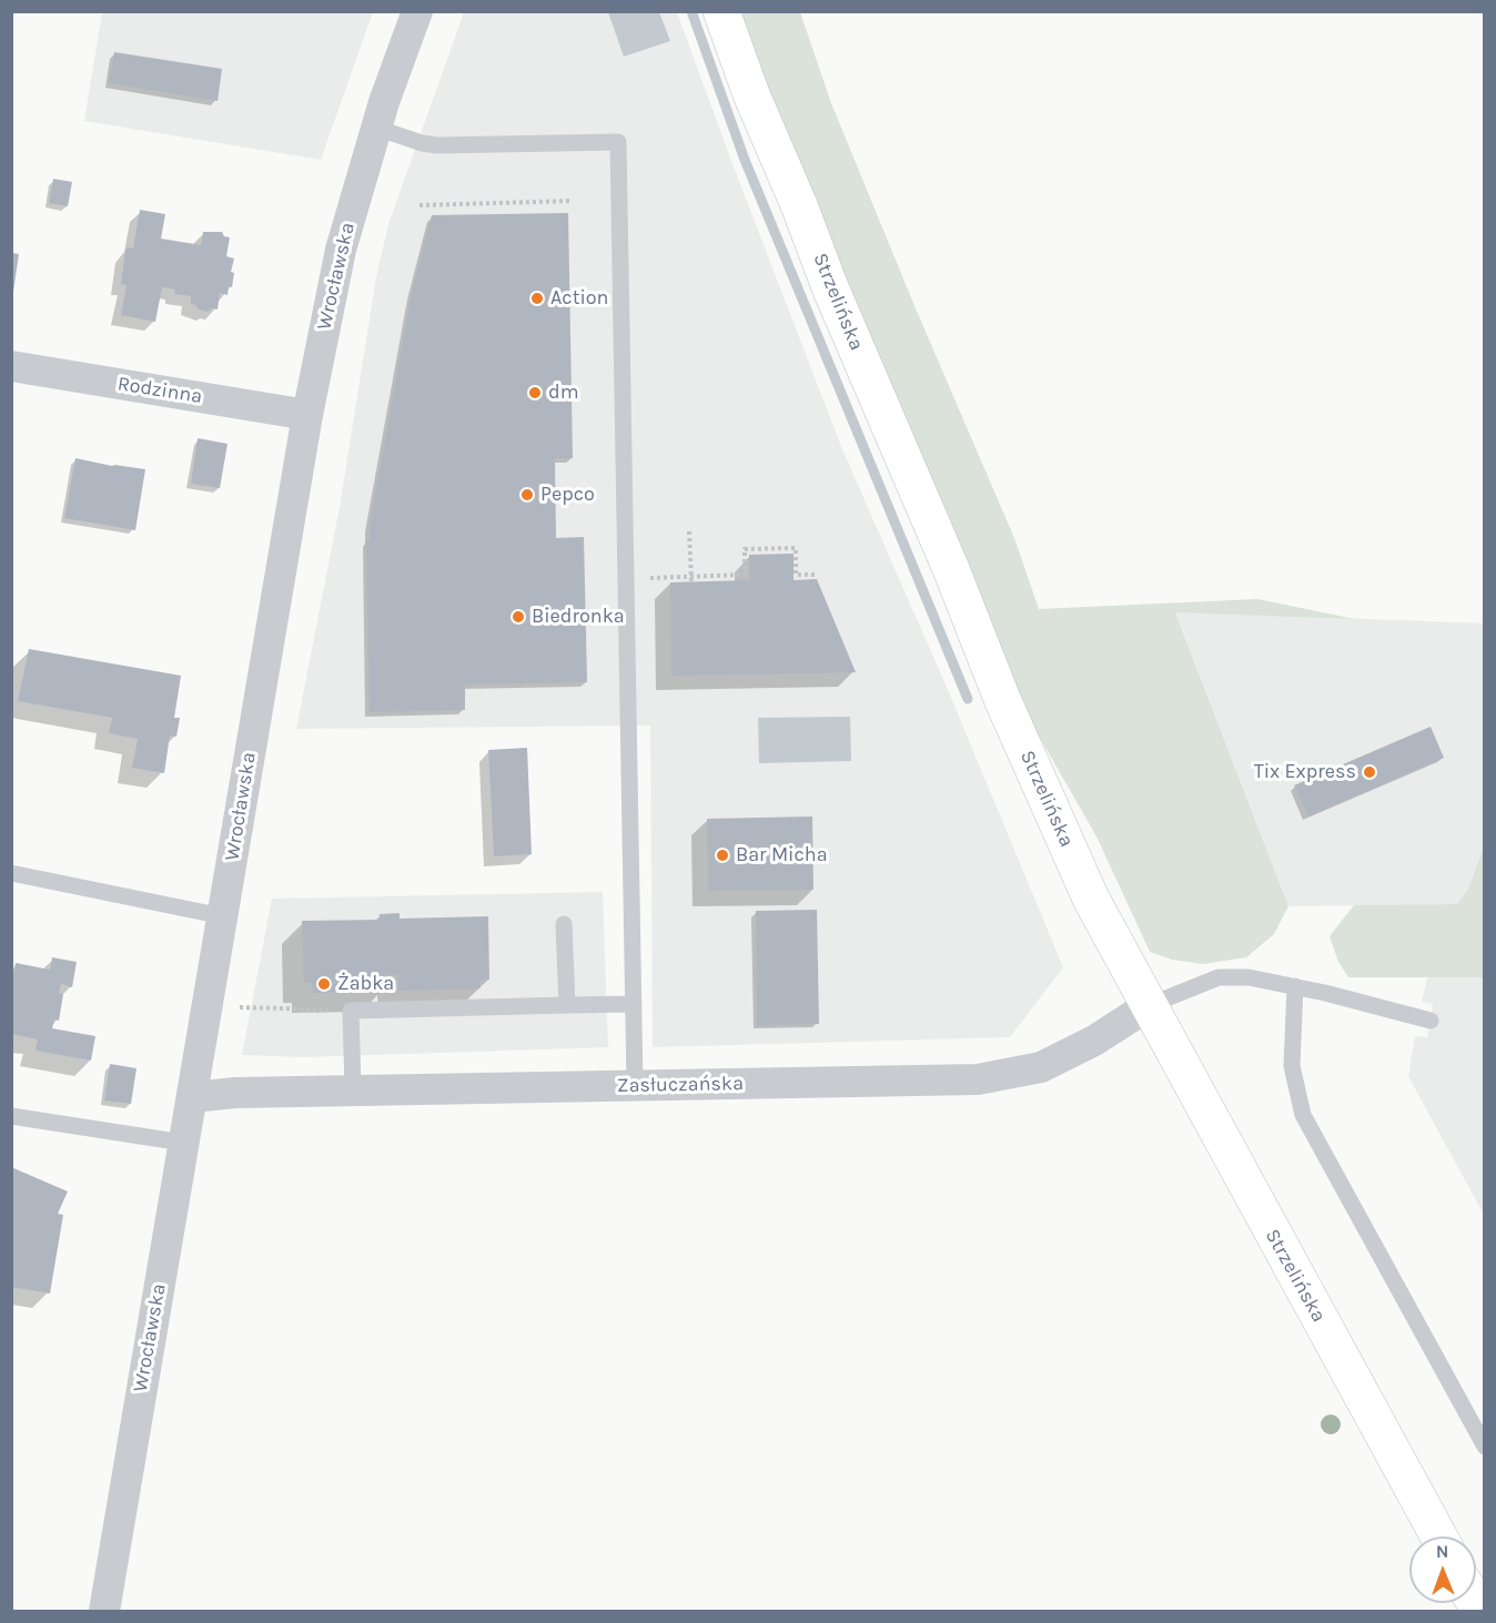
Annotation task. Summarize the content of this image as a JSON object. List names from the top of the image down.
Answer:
{
  "streets": {
    "main road": ["Strzelińska"],
    "street": ["Wrocławska", "Rodzinna", "Zasłuczańska"]
  },
  "crossings": [
    ["Wrocławska", "Rodzinna"],
    ["Wrocławska", "Zasłuczańska"],
    ["Strzelińska", "Zasłuczańska"]
  ],
  "places": [
    "Action",
    "dm",
    "Pepco",
    "Biedronka",
    "Tix Express",
    "Bar Micha",
    "Żabka"
  ],
  "north": "top"
}
